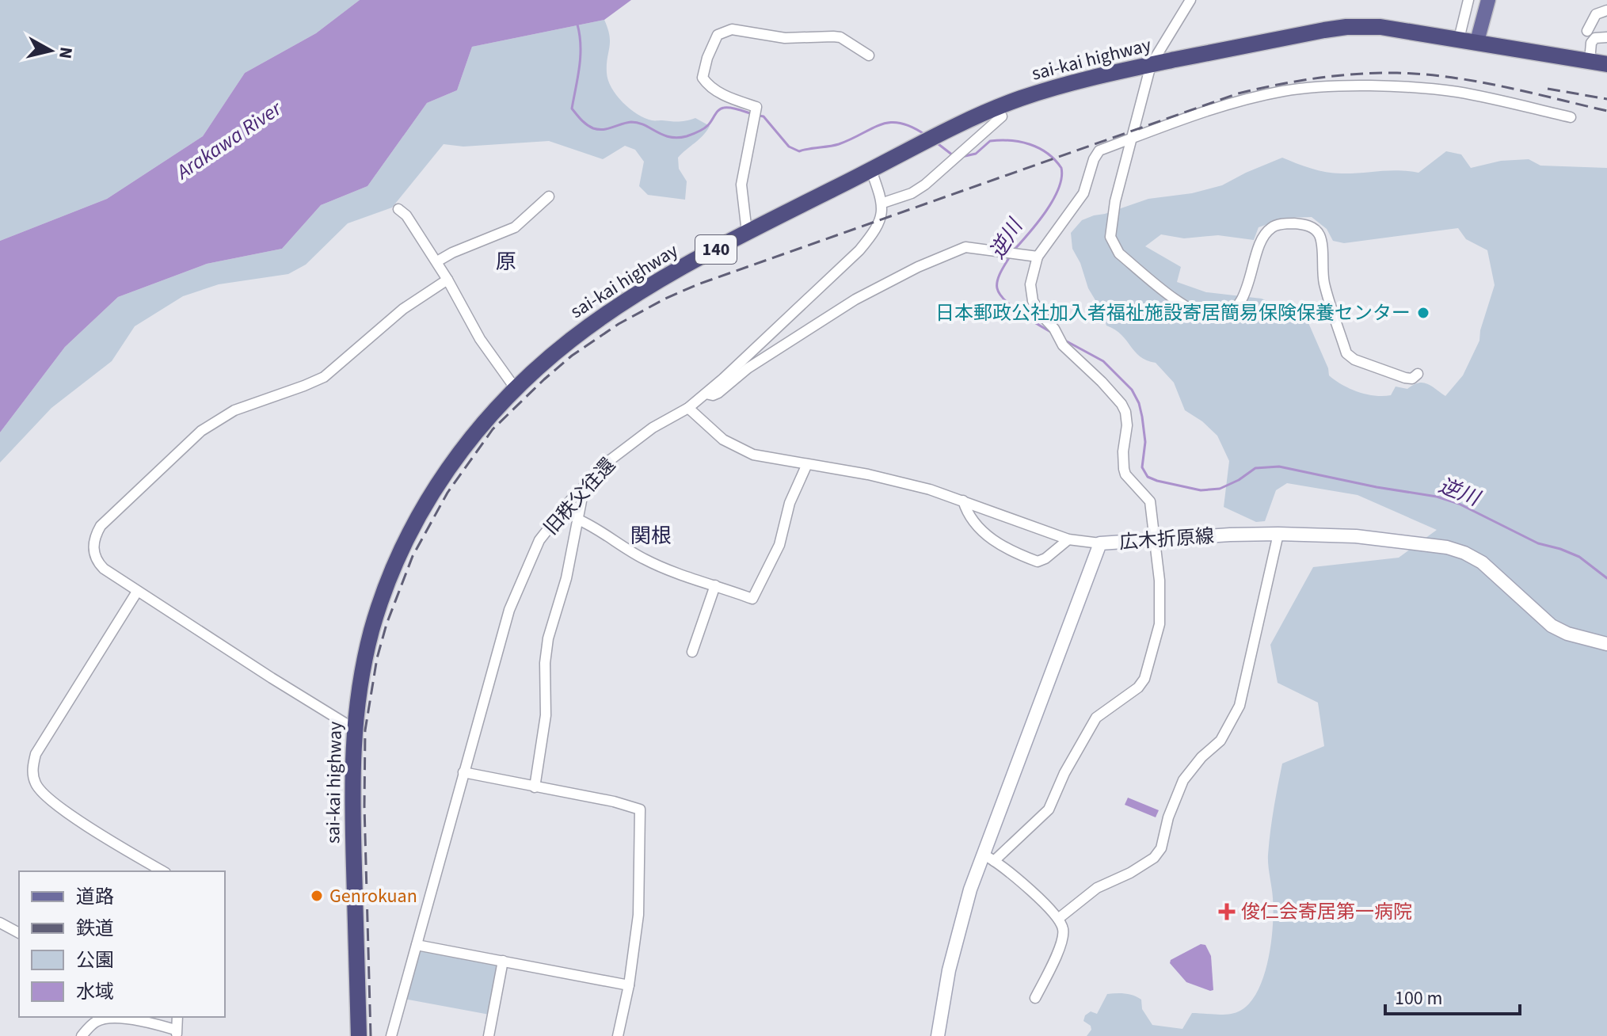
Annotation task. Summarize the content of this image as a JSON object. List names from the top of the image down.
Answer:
{
  "streets": {
    "highway": ["sai-kai highway", "140"],
    "main road": ["広木折原線"],
    "street": ["旧秩父往還"]
  },
  "districts": ["原", "関根"],
  "water": ["Arakawa River", "逆川"],
  "places": {
    "other": ["日本郵政公社加入者福祉施設寄居簡易保険保養センター", "Genrokuan"],
    "health": ["俊仁会寄居第一病院"]
  },
  "legend": [
    "道路",
    "鉄道",
    "公園",
    "水域"
  ],
  "scale_bar": "100 m",
  "north": "right"
}
